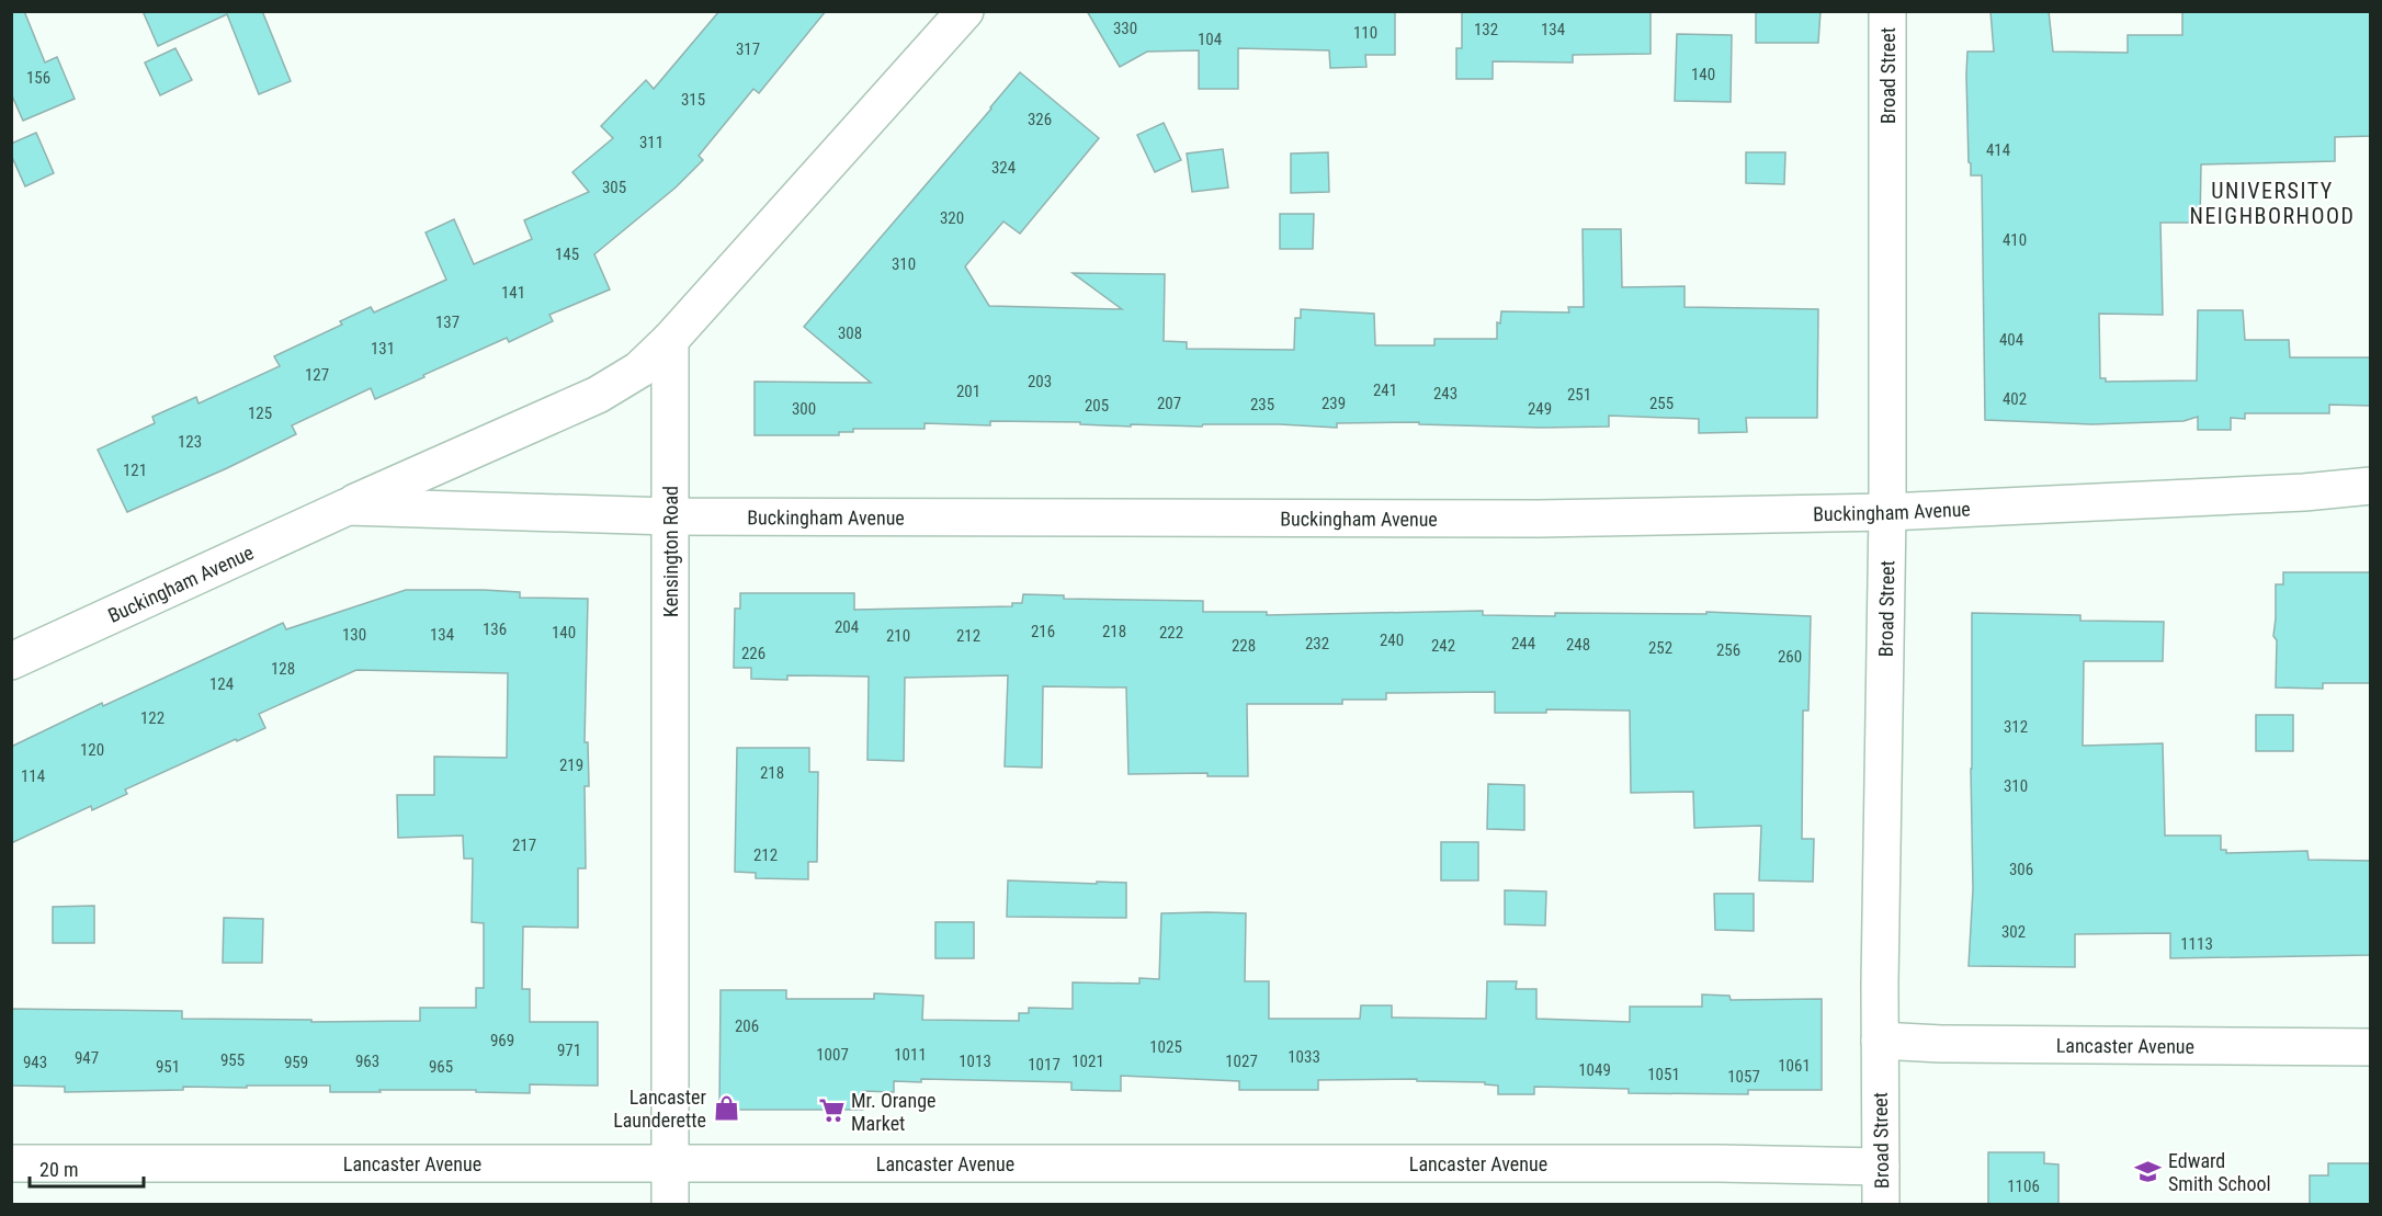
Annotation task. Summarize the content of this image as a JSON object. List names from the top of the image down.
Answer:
{
  "streets": {
    "street": [
      "Broad Street",
      "Buckingham Avenue",
      "Kensington Road",
      "Lancaster Avenue"
    ]
  },
  "crossings": [
    ["Broad Street", "Buckingham Avenue"],
    ["Broad Street", "Lancaster Avenue"],
    ["Buckingham Avenue", "Kensington Road"],
    ["Kensington Road", "Lancaster Avenue"]
  ],
  "districts": ["UNIVERSITY NEIGHBORHOOD"],
  "places": {
    "shop": ["Lancaster Launderette"],
    "supermarket": ["Mr. Orange Market"],
    "school or university": ["Edward Smith School"]
  },
  "house_numbers": [
    "330",
    "132",
    "134",
    "110",
    "104",
    "317",
    "140",
    "156",
    "315",
    "326",
    "311",
    "414",
    "324",
    "305",
    "320",
    "410",
    "145",
    "310",
    "141",
    "137",
    "308",
    "404",
    "131",
    "127",
    "203",
    "241",
    "201",
    "243",
    "251",
    "402",
    "207",
    "239",
    "255",
    "235",
    "205",
    "300",
    "249",
    "125",
    "123",
    "121",
    "204",
    "136",
    "216",
    "218",
    "140",
    "222",
    "130",
    "134",
    "210",
    "212",
    "240",
    "232",
    "244",
    "248",
    "228",
    "242",
    "252",
    "256",
    "226",
    "260",
    "128",
    "124",
    "122",
    "312",
    "120",
    "219",
    "218",
    "114",
    "310",
    "217",
    "212",
    "306",
    "302",
    "1113",
    "206",
    "969",
    "1025",
    "971",
    "1007",
    "1011",
    "1033",
    "947",
    "955",
    "963",
    "1013",
    "1021",
    "1027",
    "943",
    "959",
    "1017",
    "1061",
    "951",
    "965",
    "1049",
    "1051",
    "1057",
    "1106"
  ],
  "scale_bar": "20 m"
}
